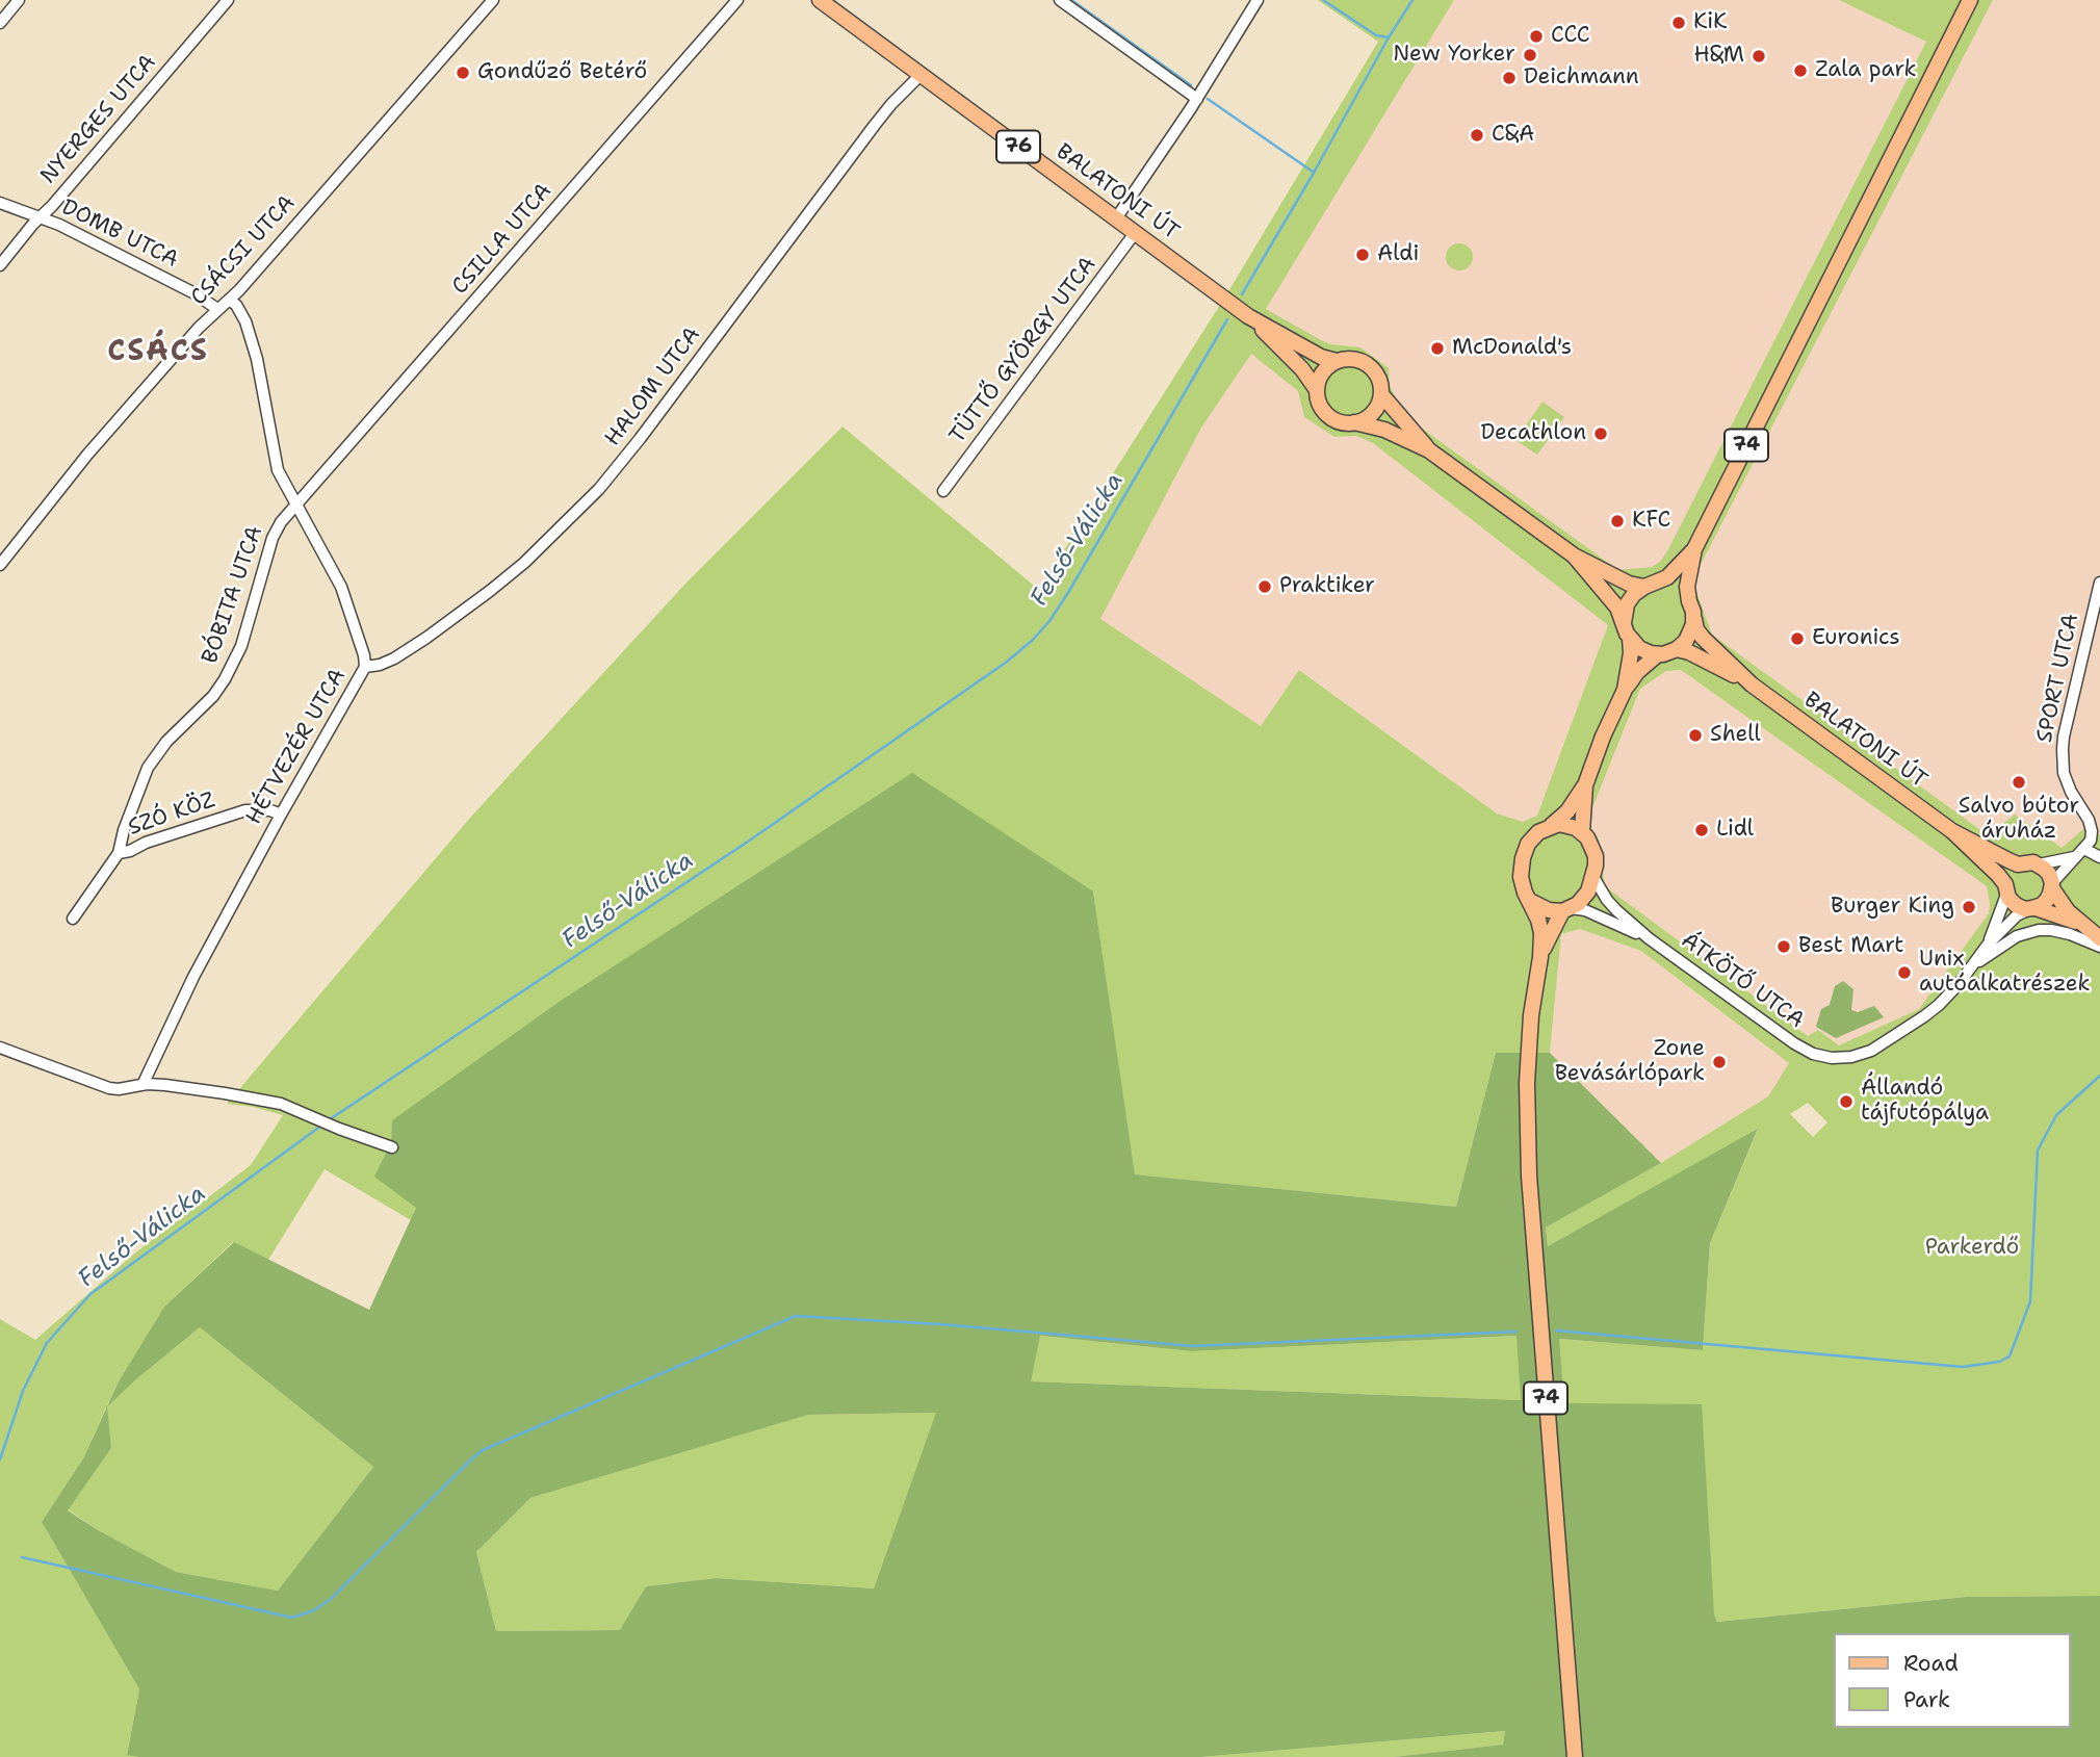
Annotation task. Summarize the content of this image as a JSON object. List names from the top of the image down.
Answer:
{
  "streets": {
    "main road": ["76", "BALATONI ÚT", "74"],
    "street": [
      "NYERGES UTCA",
      "DOMB UTCA",
      "CSILLA UTCA",
      "CSÁCSI UTCA",
      "TÜTTŐ GYÖRGY UTCA",
      "HALOM UTCA",
      "BÓBITA UTCA",
      "SPORT UTCA",
      "HÉTVEZÉR UTCA",
      "SZÓ KÖZ",
      "ÁTKÖTŐ UTCA"
    ]
  },
  "crossings": [
    ["NYERGES UTCA", "DOMB UTCA"],
    ["76", "BALATONI ÚT"],
    ["76", "74"],
    ["BALATONI ÚT", "TÜTTŐ GYÖRGY UTCA"],
    ["BALATONI ÚT", "HALOM UTCA"],
    ["BALATONI ÚT", "74"],
    ["DOMB UTCA", "CSÁCSI UTCA"],
    ["CSILLA UTCA", "BÓBITA UTCA"],
    ["CSILLA UTCA", "HÉTVEZÉR UTCA"],
    ["CSÁCSI UTCA", "HÉTVEZÉR UTCA"],
    ["HALOM UTCA", "HÉTVEZÉR UTCA"],
    ["74", "ÁTKÖTŐ UTCA"],
    ["BÓBITA UTCA", "HÉTVEZÉR UTCA"],
    ["BÓBITA UTCA", "SZÓ KÖZ"],
    ["HÉTVEZÉR UTCA", "SZÓ KÖZ"]
  ],
  "districts": ["CSÁCS"],
  "water": ["Felső-Válicka"],
  "parks": ["Parkerdő"],
  "places": [
    "KiK",
    "CCC",
    "New Yorker",
    "H&M",
    "Zala park",
    "Gondűző Betérő",
    "Deichmann",
    "C&A",
    "Aldi",
    "McDonald's",
    "Decathlon",
    "KFC",
    "Praktiker",
    "Euronics",
    "Shell",
    "Salvo bútor áruház",
    "Lidl",
    "Burger King",
    "Best Mart",
    "Unix autóalkatrészek",
    "Zone Bevásárlópark",
    "Állandó tájfutópálya"
  ],
  "legend": ["Road", "Park"]
}
